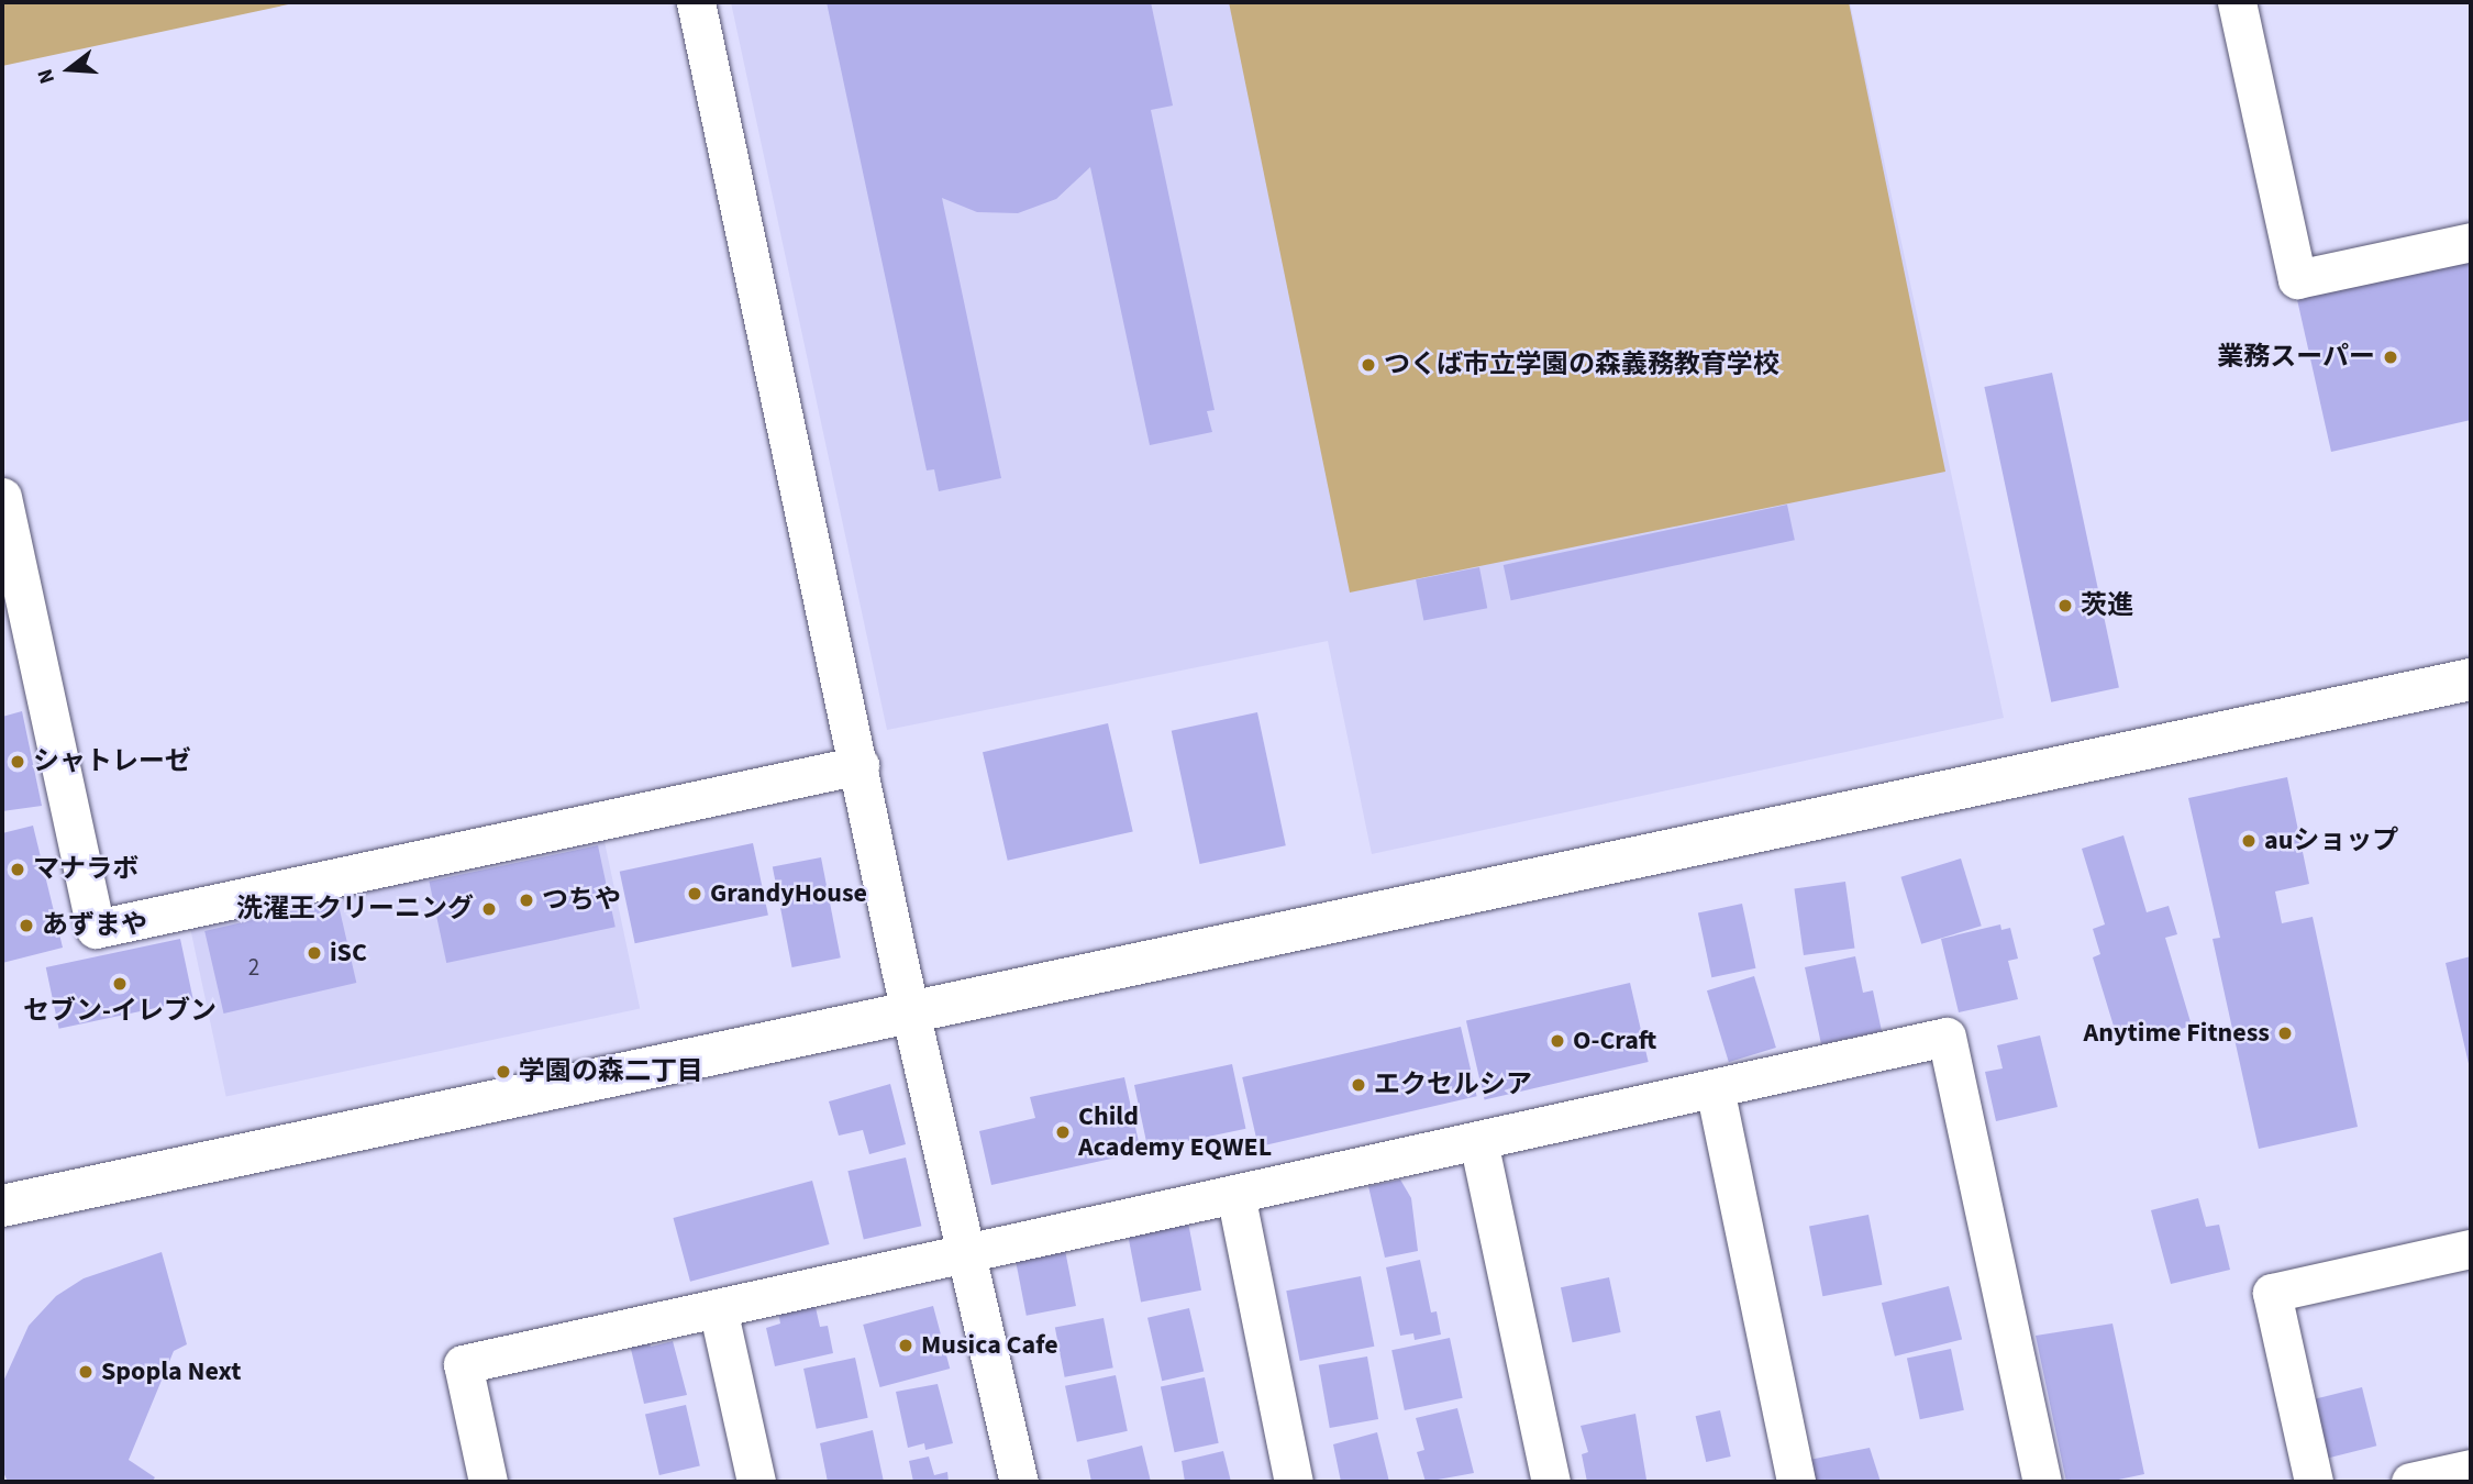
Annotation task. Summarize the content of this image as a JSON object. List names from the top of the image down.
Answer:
{
  "places": [
    "業務スーパー",
    "つくば市立学園の森義務教育学校",
    "茨進",
    "シャトレーゼ",
    "auショップ",
    "マナラボ",
    "GrandyHouse",
    "つちや",
    "洗濯王クリーニング",
    "あずまや",
    "iSC",
    "セブン-イレブン",
    "Anytime Fitness",
    "O-Craft",
    "学園の森二丁目",
    "エクセルシア",
    "Child Academy EQWEL",
    "Musica Cafe",
    "Spopla Next"
  ],
  "house_numbers": ["2"],
  "north": "left"
}
